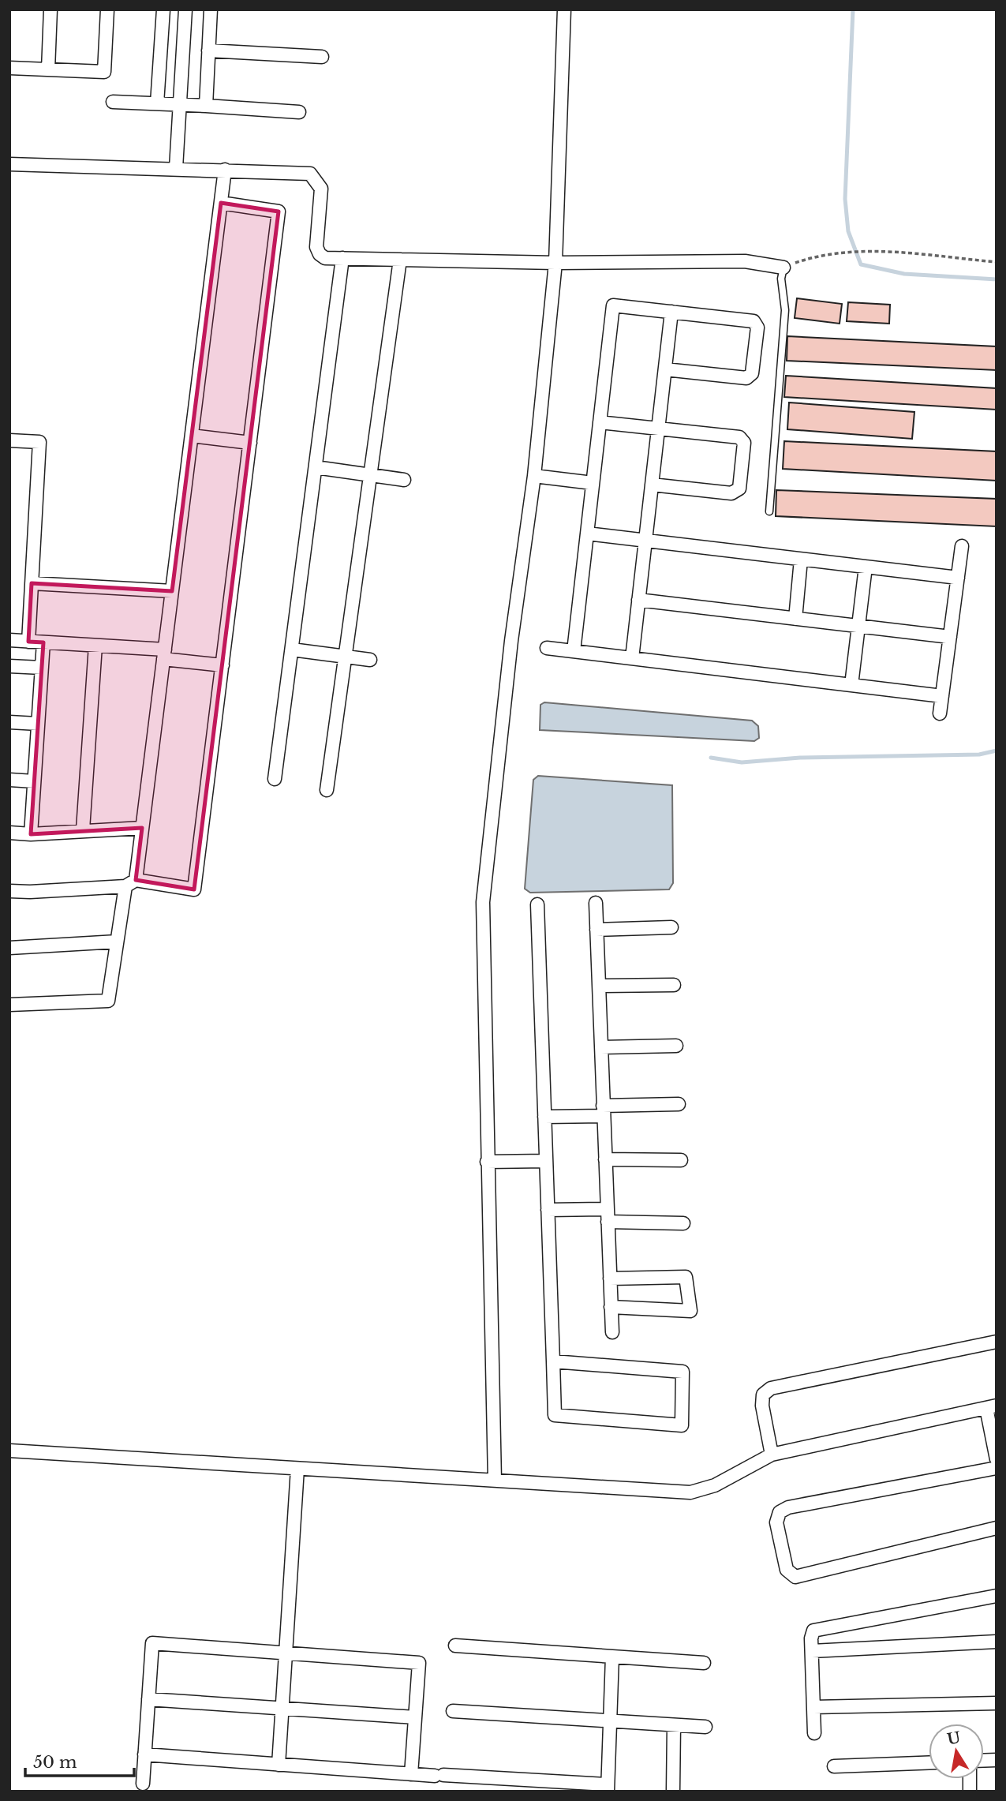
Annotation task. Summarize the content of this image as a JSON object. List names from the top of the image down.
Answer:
{
  "scale_bar": "50 m",
  "north": "top"
}
